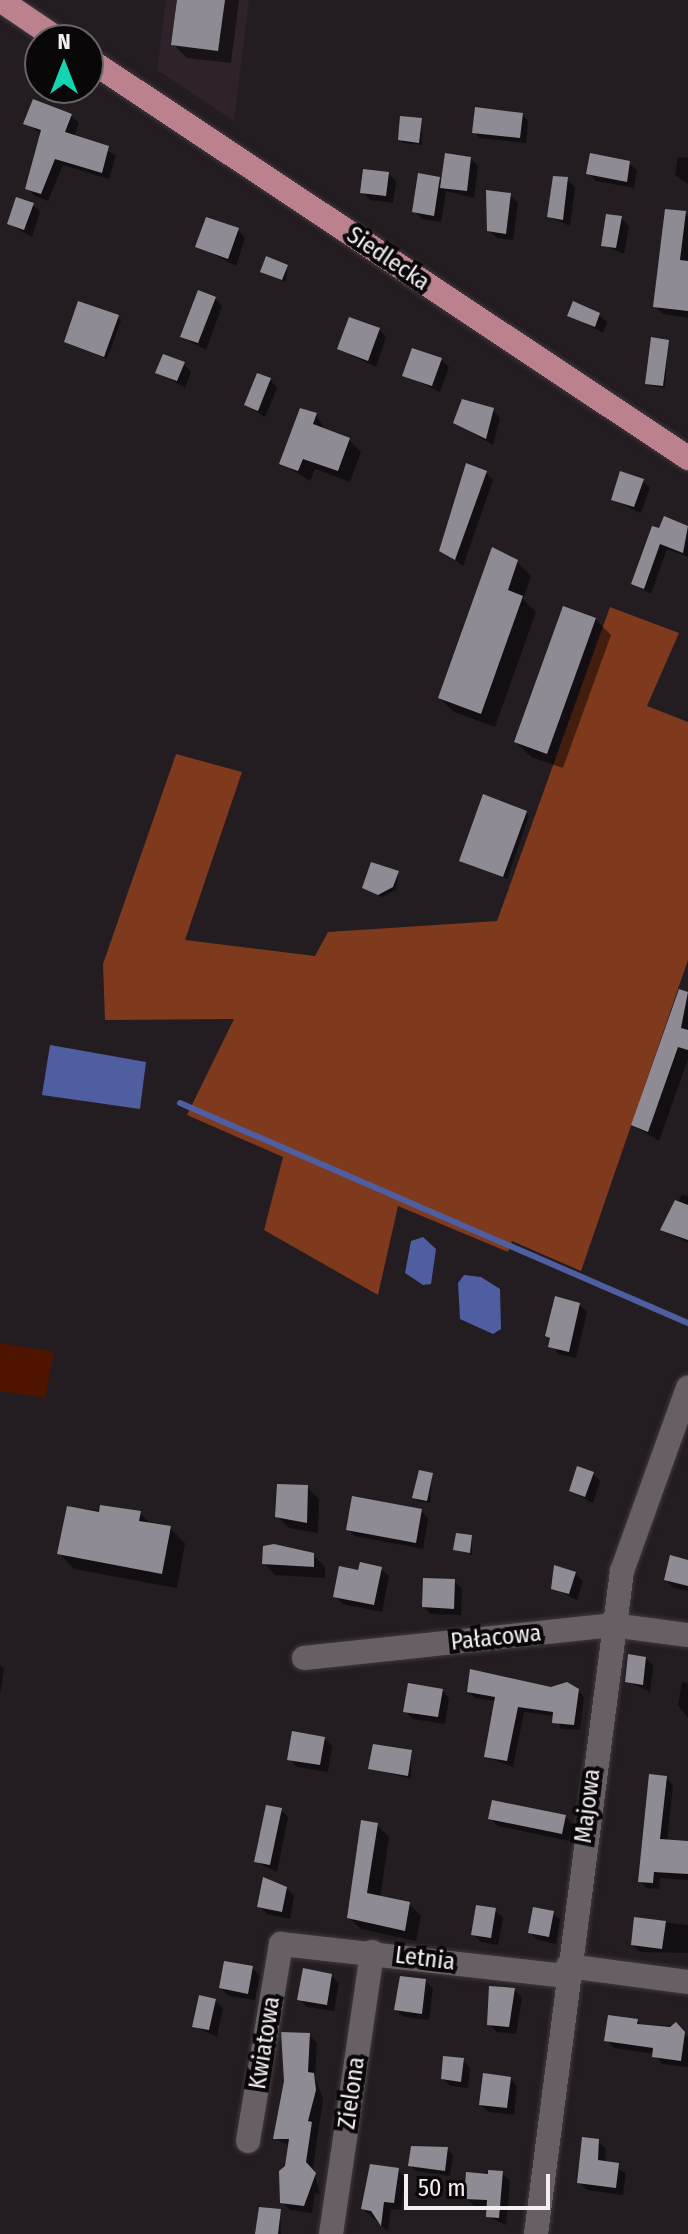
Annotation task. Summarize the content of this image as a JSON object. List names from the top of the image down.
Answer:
{
  "streets": {
    "main road": ["Siedlecka"],
    "street": [
      "Pałacowa",
      "Majowa",
      "Letnia",
      "Kwiatowa",
      "Zielona"
    ]
  },
  "crossings": [
    ["Pałacowa", "Majowa"],
    ["Majowa", "Letnia"],
    ["Letnia", "Kwiatowa"],
    ["Letnia", "Zielona"]
  ],
  "scale_bar": "50 m",
  "north": "top"
}
